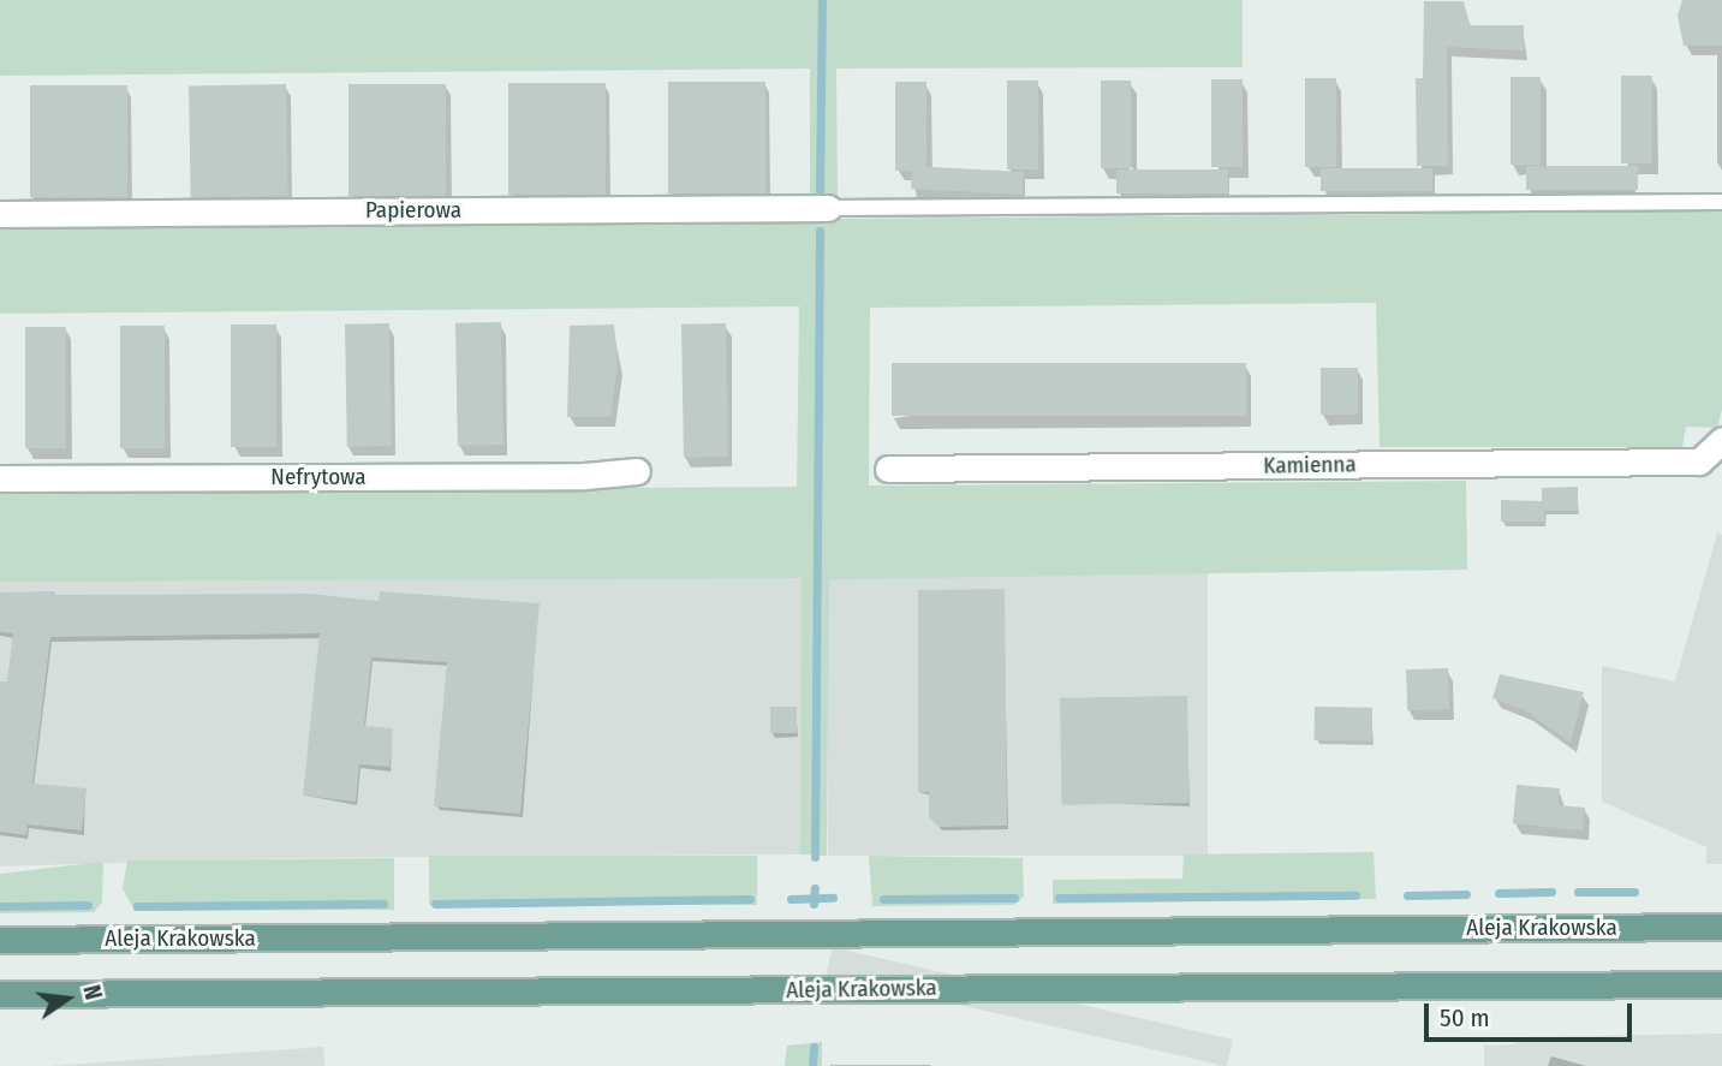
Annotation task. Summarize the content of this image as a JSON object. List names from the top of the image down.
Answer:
{
  "streets": {
    "main road": ["Aleja Krakowska"],
    "street": ["Papierowa", "Kamienna", "Nefrytowa"]
  },
  "scale_bar": "50 m",
  "north": "right"
}
